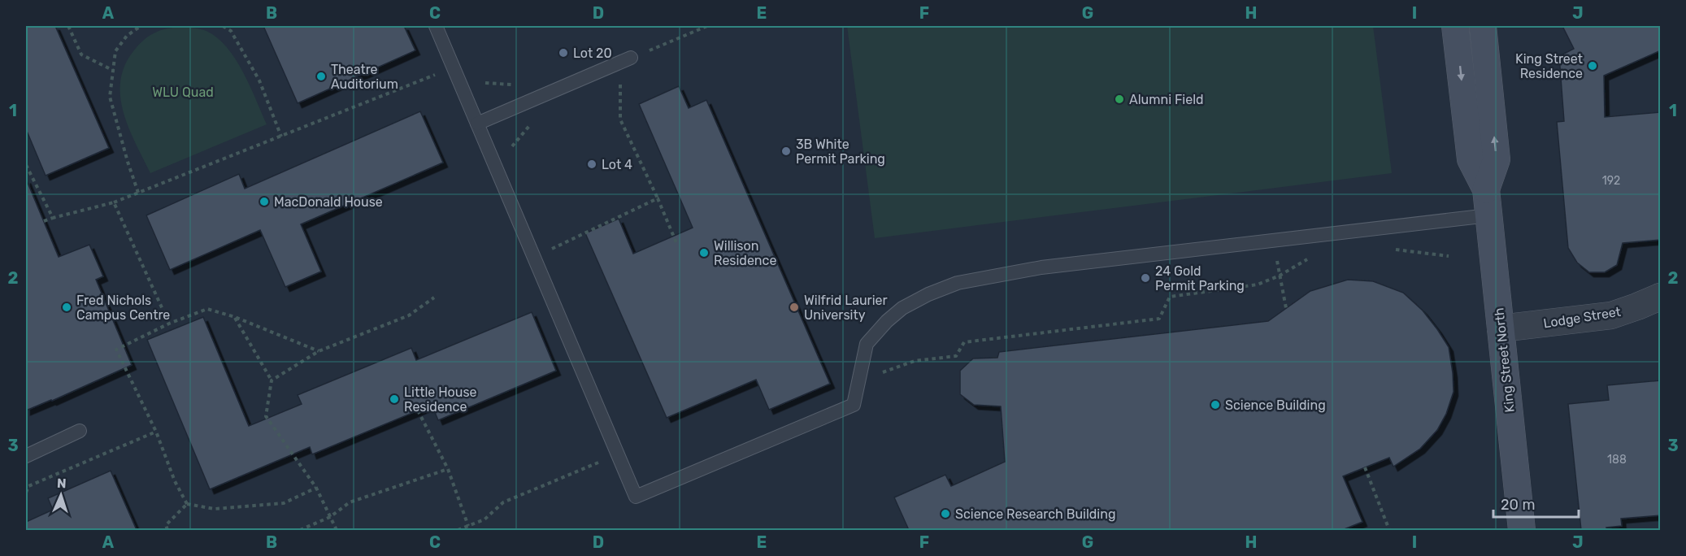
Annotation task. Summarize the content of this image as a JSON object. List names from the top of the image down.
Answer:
{
  "streets": {
    "main road": ["King Street North"],
    "street": ["Lodge Street"]
  },
  "crossings": [
    ["Lodge Street", "King Street North"]
  ],
  "parks": ["WLU Quad"],
  "places": [
    "Lot 20",
    "King Street Residence",
    "Theatre Auditorium",
    "Alumni Field",
    "3B White Permit Parking",
    "Lot 4",
    "MacDonald House",
    "Willison Residence",
    "24 Gold Permit Parking",
    "Fred Nichols Campus Centre",
    "Wilfrid Laurier University",
    "Little House Residence",
    "Science Building",
    "Science Research Building"
  ],
  "house_numbers": ["192", "188"],
  "scale_bar": "20 m",
  "north": "top",
  "grid": {
    "columns": [
      "A",
      "B",
      "C",
      "D",
      "E",
      "F",
      "G",
      "H",
      "I",
      "J"
    ],
    "rows": ["1", "2", "3"]
  }
}
